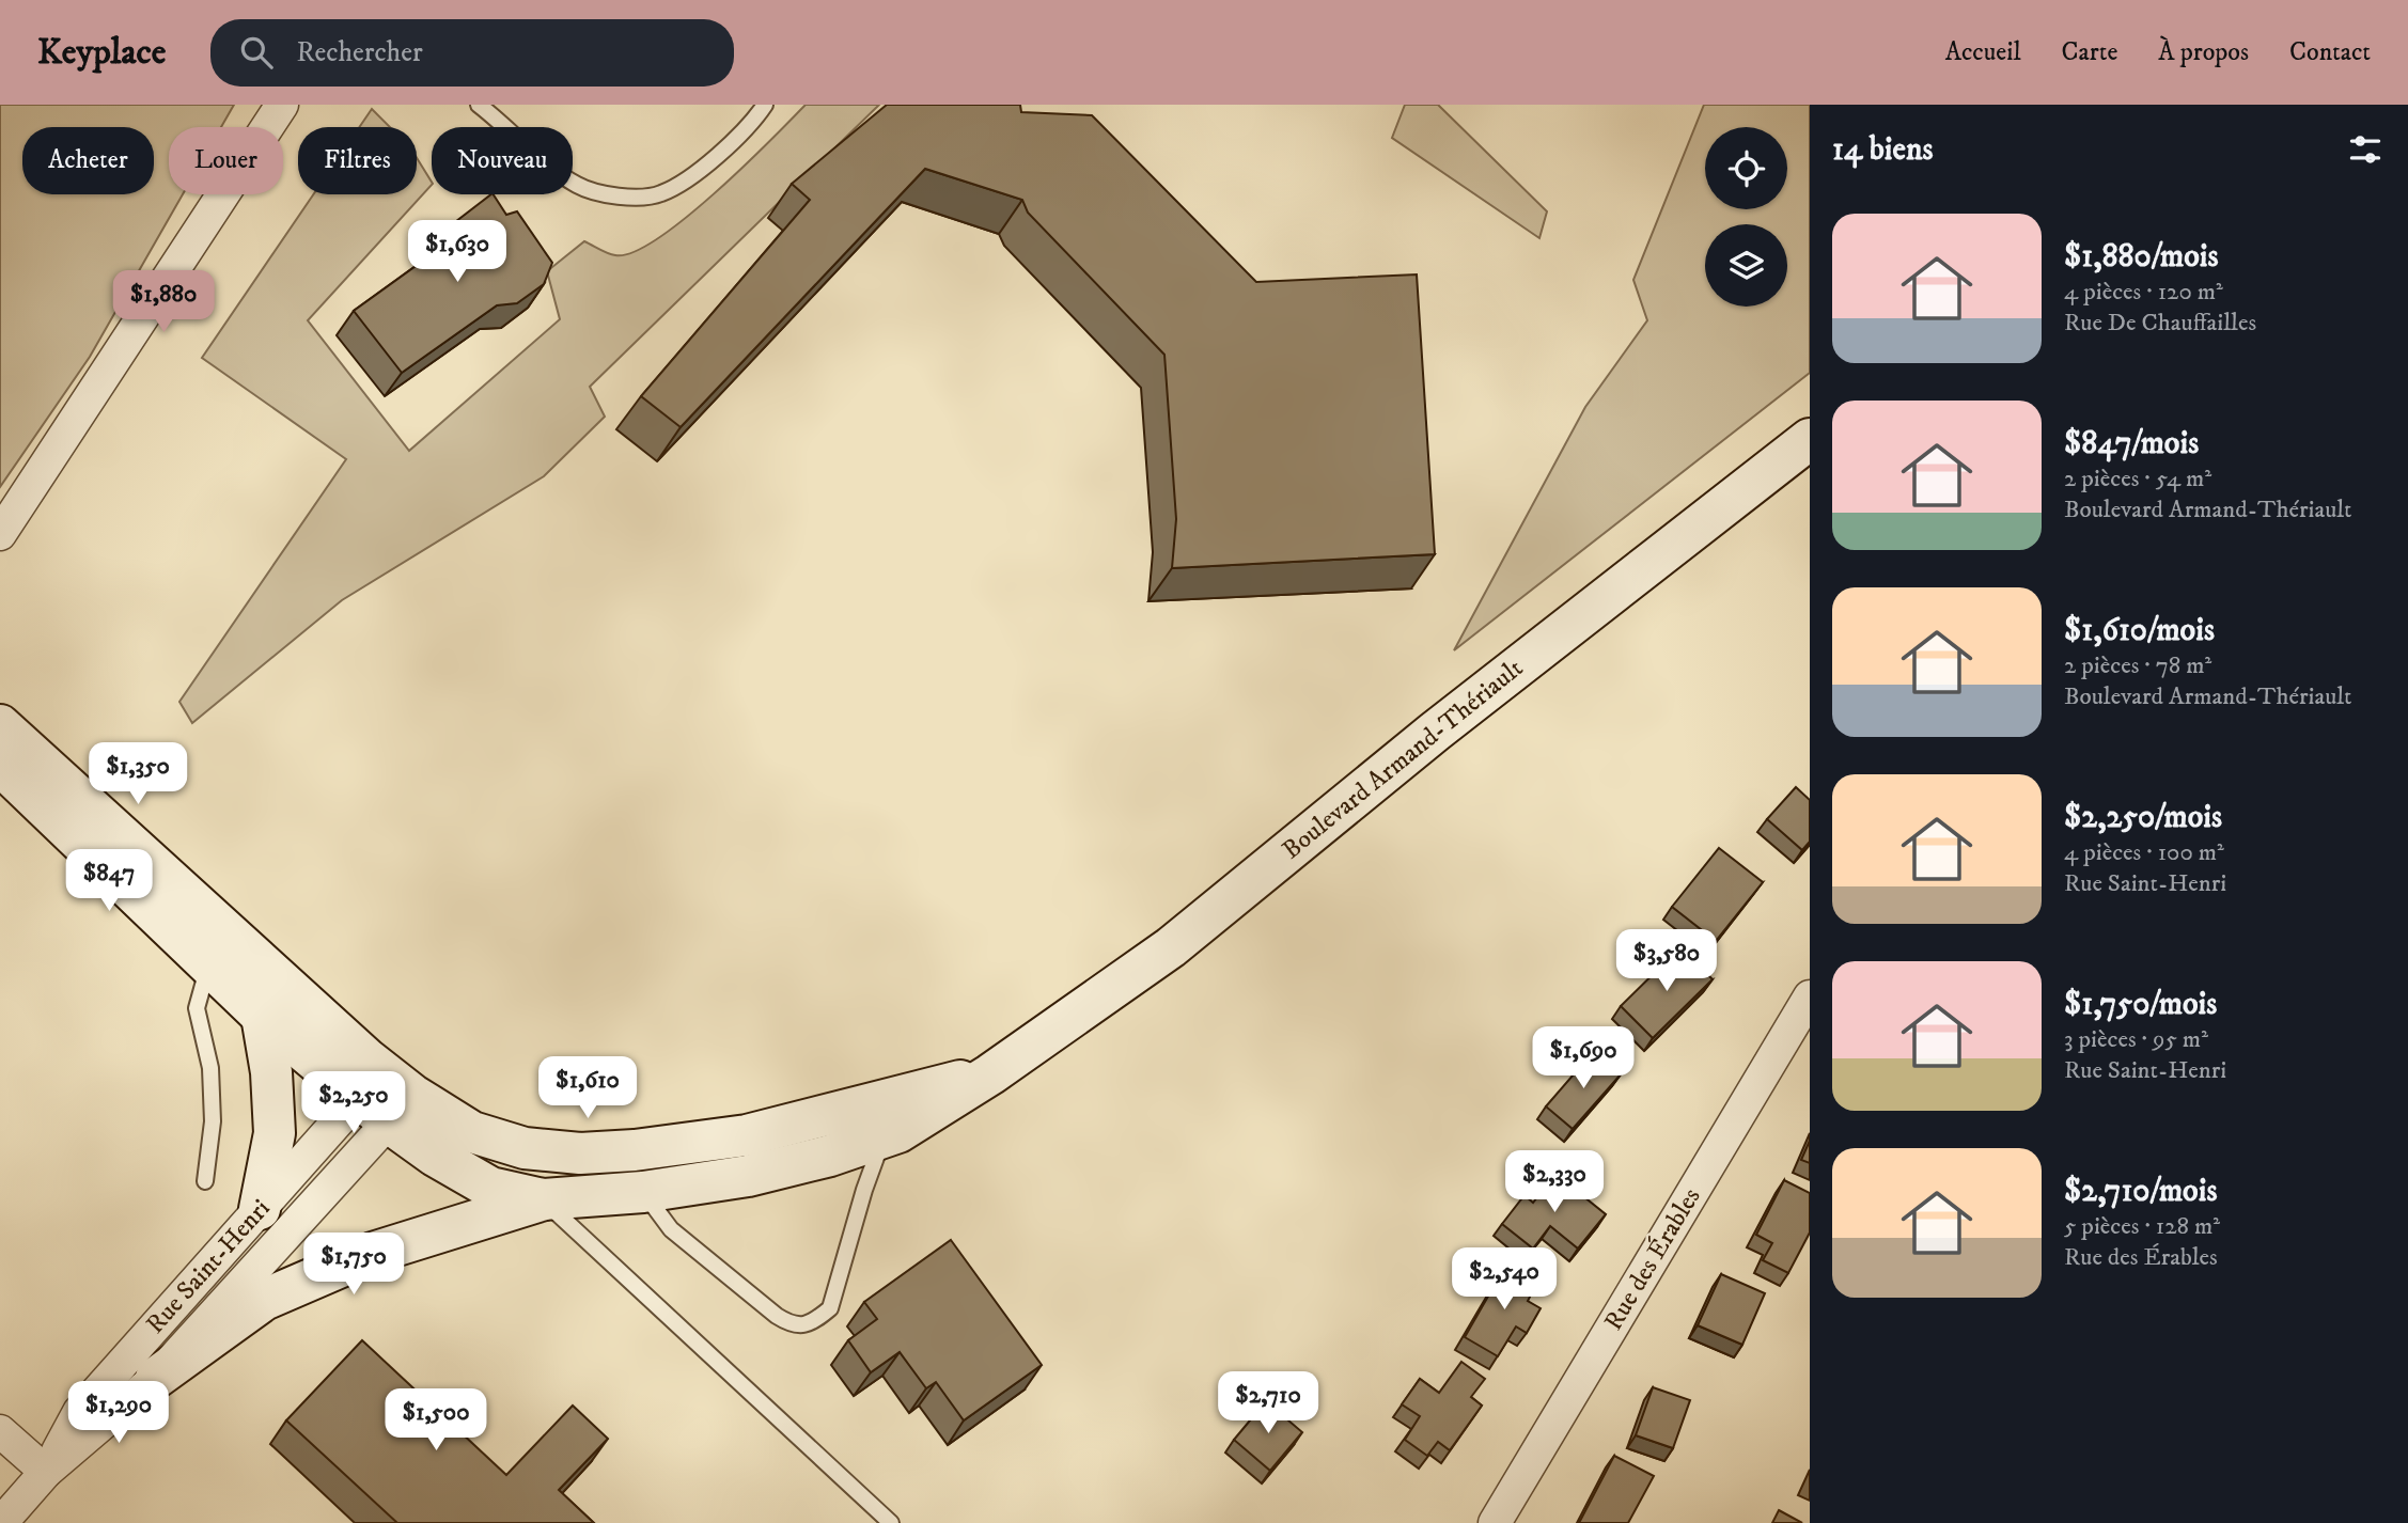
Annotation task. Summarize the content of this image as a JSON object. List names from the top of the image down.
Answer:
{
  "streets": {
    "street": ["Boulevard Armand-Thériault", "Rue des Érables", "Rue Saint-Henri"]
  },
  "crossings": [
    ["Boulevard Armand-Thériault", "Rue Saint-Henri"]
  ],
  "page": {
    "header": "Keyplace",
    "search": "Rechercher",
    "nav": [
      "Accueil",
      "Carte",
      "À propos",
      "Contact"
    ],
    "heading": "14 biens",
    "chip": [
      "Acheter",
      "Louer",
      "Filtres",
      "Nouveau"
    ],
    "list": [
      {
        "name": "$1,880/mois",
        "note": "4 pièces · 120 m² · Rue De Chauffailles"
      },
      {
        "name": "$847/mois",
        "note": "2 pièces · 54 m² · Boulevard Armand-Thériault"
      },
      {
        "name": "$1,610/mois",
        "note": "2 pièces · 78 m² · Boulevard Armand-Thériault"
      },
      {
        "name": "$2,250/mois",
        "note": "4 pièces · 100 m² · Rue Saint-Henri"
      },
      {
        "name": "$1,750/mois",
        "note": "3 pièces · 95 m² · Rue Saint-Henri"
      },
      {
        "name": "$2,710/mois",
        "note": "5 pièces · 128 m² · Rue des Érables"
      }
    ],
    "price": [
      "$1,630",
      "$1,880",
      "$1,350",
      "$847",
      "$3,580",
      "$1,690",
      "$1,610",
      "$2,250",
      "$2,330",
      "$1,750",
      "$2,540",
      "$2,710",
      "$1,290",
      "$1,500"
    ]
  }
}
